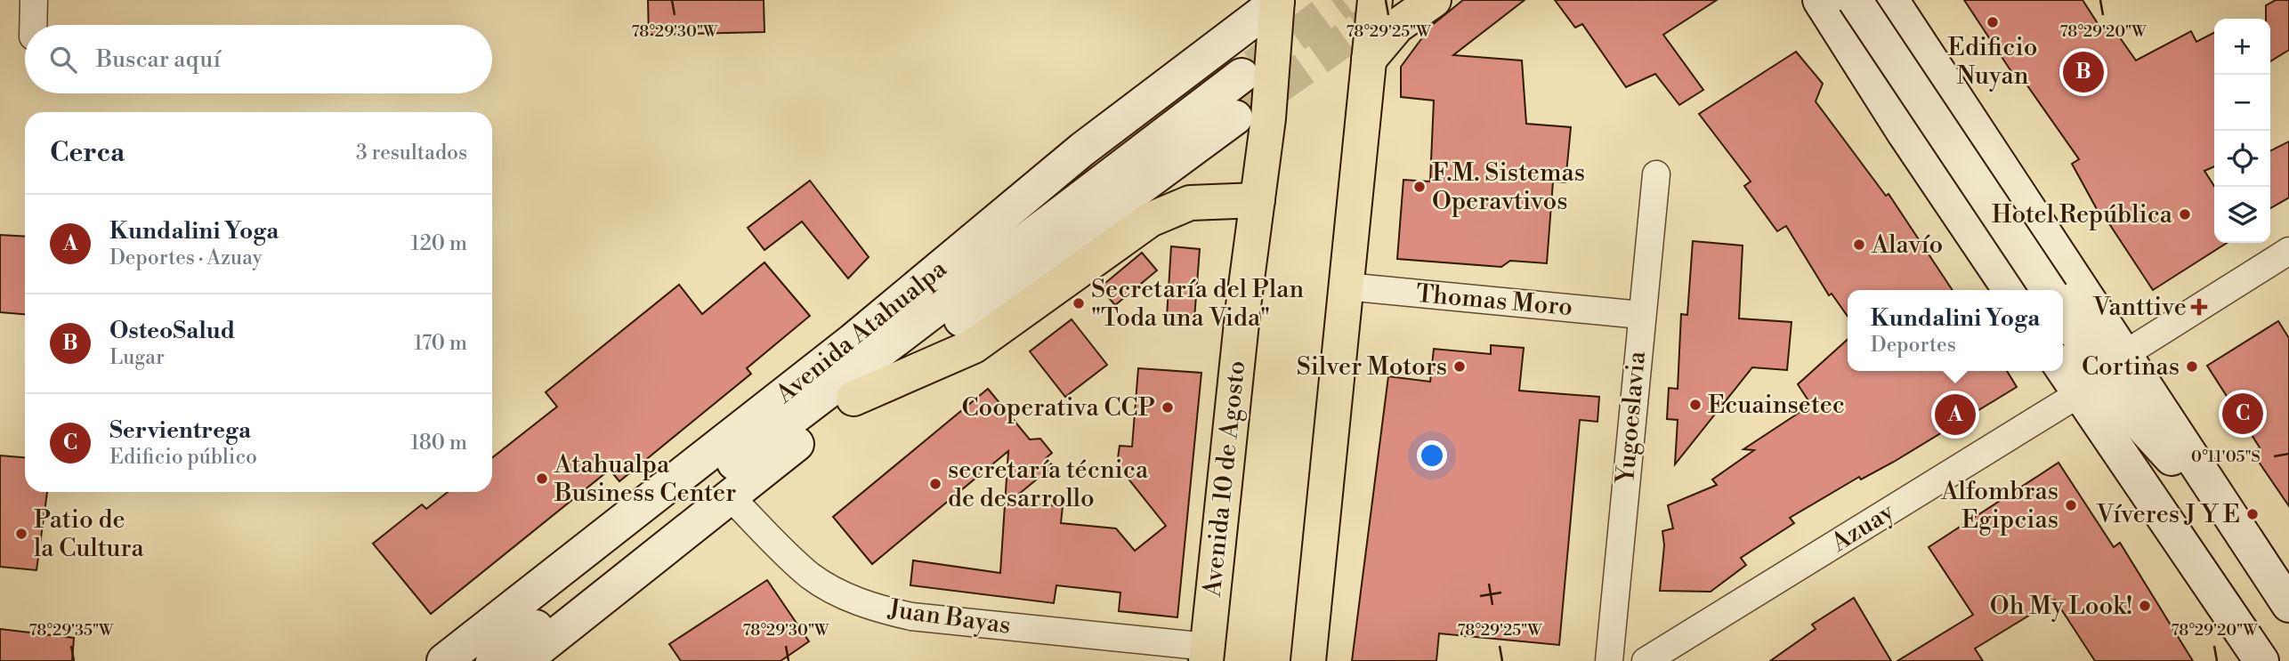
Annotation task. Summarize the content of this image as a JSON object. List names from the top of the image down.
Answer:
{
  "streets": {
    "main road": ["Avenida Atahualpa", "Avenida 10 de Agosto"],
    "street": [
      "Thomas Moro",
      "Yugoeslavia",
      "Azuay",
      "Juan Bayas"
    ]
  },
  "crossings": [
    ["Thomas Moro", "Yugoeslavia"],
    ["Avenida Atahualpa", "Avenida 10 de Agosto"],
    ["Avenida Atahualpa", "Juan Bayas"],
    ["Avenida 10 de Agosto", "Juan Bayas"]
  ],
  "places": {
    "other": [
      "Edificio Nuyan",
      "F.M. Sistemas Operavtivos",
      "Hotel República",
      "Alavío",
      "Secretaría del Plan \"Toda una Vida\"",
      "Silver Motors",
      "Cortinas",
      "Ecuainsetec",
      "Cooperativa CCP",
      "Atahualpa Business Center",
      "secretaría técnica de desarrollo",
      "Alfombras Egipcias",
      "Víveres J Y E",
      "Patio de la Cultura",
      "Oh My Look!"
    ],
    "health": ["Vanttive"]
  },
  "page": {
    "map_buttons": ["+", "−"],
    "search": "Buscar aquí",
    "pins": ["B", "C", "A"],
    "heading": ["Cerca", "3 resultados"],
    "list": [
      {
        "mark": "A",
        "name": "Kundalini Yoga",
        "note": "Deportes · Azuay",
        "value": "120 m"
      },
      {
        "mark": "B",
        "name": "OsteoSalud",
        "note": "Lugar",
        "value": "170 m"
      },
      {
        "mark": "C",
        "name": "Servientrega",
        "note": "Edificio público",
        "value": "180 m"
      }
    ],
    "popup": ["Kundalini Yoga", "Deportes"]
  },
  "coordinates": [
    "78°29'30\"W",
    "78°29'25\"W",
    "78°29'20\"W",
    "0°11'05\"S",
    "78°29'35\"W"
  ]
}
